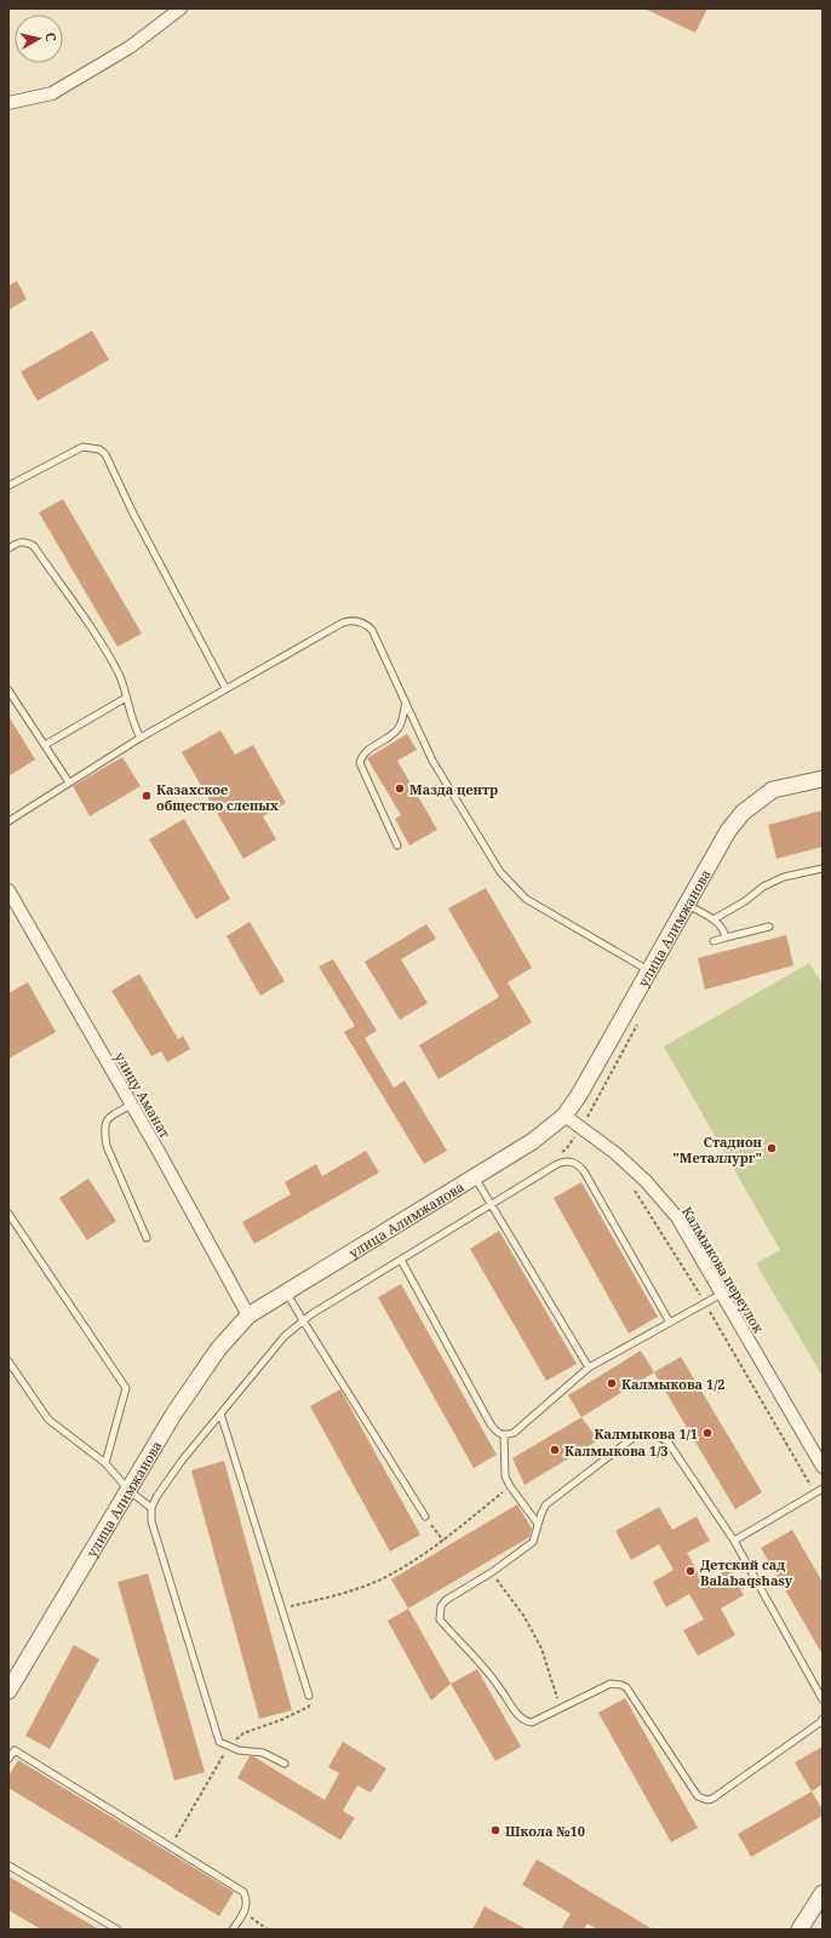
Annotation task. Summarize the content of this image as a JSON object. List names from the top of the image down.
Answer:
{
  "streets": {
    "street": ["улица Алимжанова", "улицу Аманат", "Калмыкова переулок"]
  },
  "crossings": [
    ["улица Алимжанова", "улицу Аманат"],
    ["улица Алимжанова", "Калмыкова переулок"]
  ],
  "places": [
    "Мазда центр",
    "Казахское общество слепых",
    "Стадион \"Металлург\"",
    "Калмыкова 1/2",
    "Калмыкова 1/1",
    "Калмыкова 1/3",
    "Детский сад Balabaqshasy",
    "Школа №10"
  ],
  "north": "right"
}
